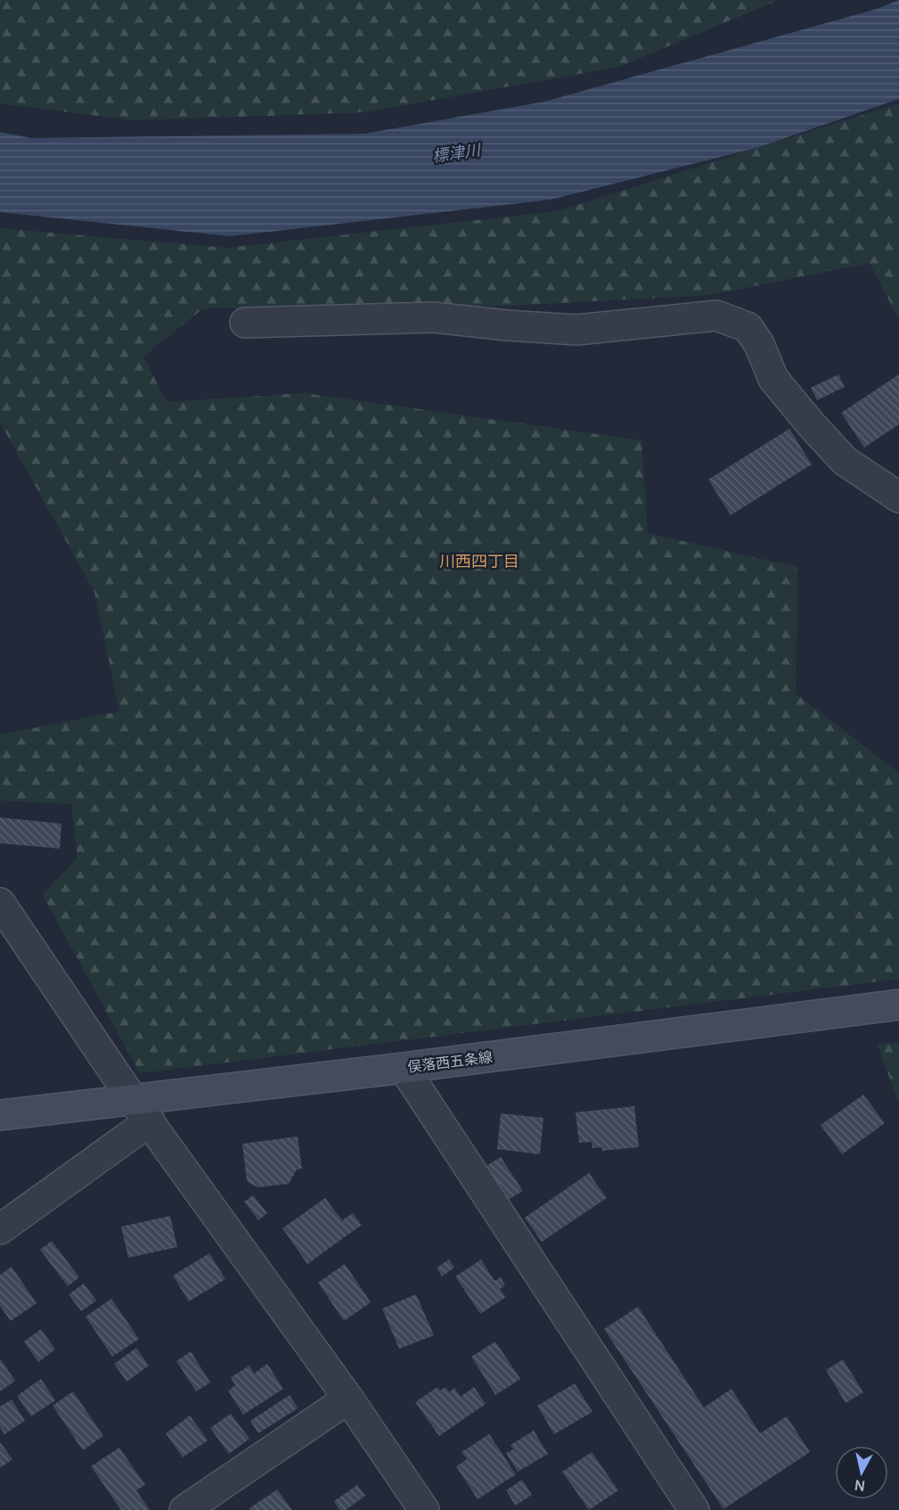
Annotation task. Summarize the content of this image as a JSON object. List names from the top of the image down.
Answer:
{
  "streets": {
    "main road": ["俣落西五条線"]
  },
  "districts": ["川西四丁目"],
  "water": ["標津川"],
  "north": "bottom"
}
